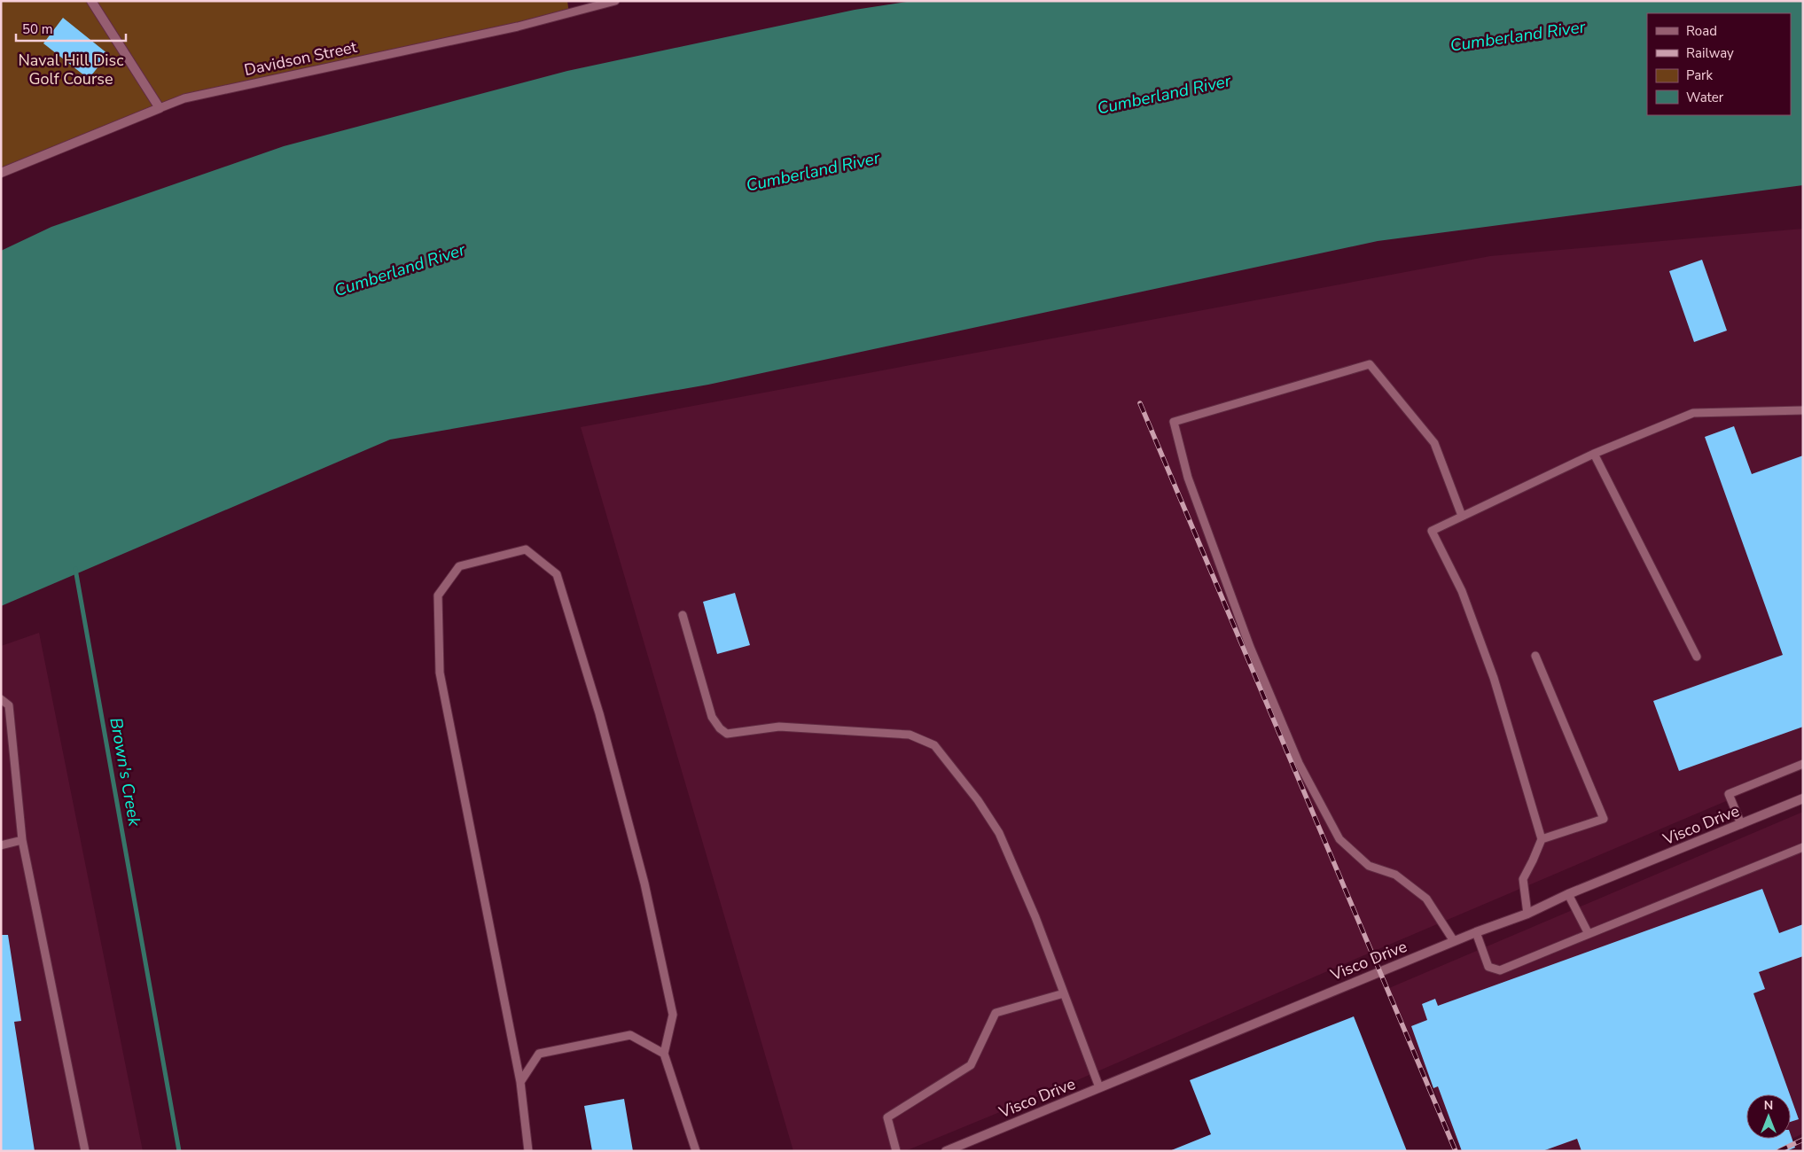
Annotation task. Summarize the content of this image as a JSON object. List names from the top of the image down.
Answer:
{
  "streets": {
    "street": ["Davidson Street", "Visco Drive"]
  },
  "water": ["Cumberland River", "Brown's Creek"],
  "parks": ["Naval Hill Disc Golf Course"],
  "legend": [
    "Road",
    "Railway",
    "Park",
    "Water"
  ],
  "scale_bar": "50 m",
  "north": "top"
}
